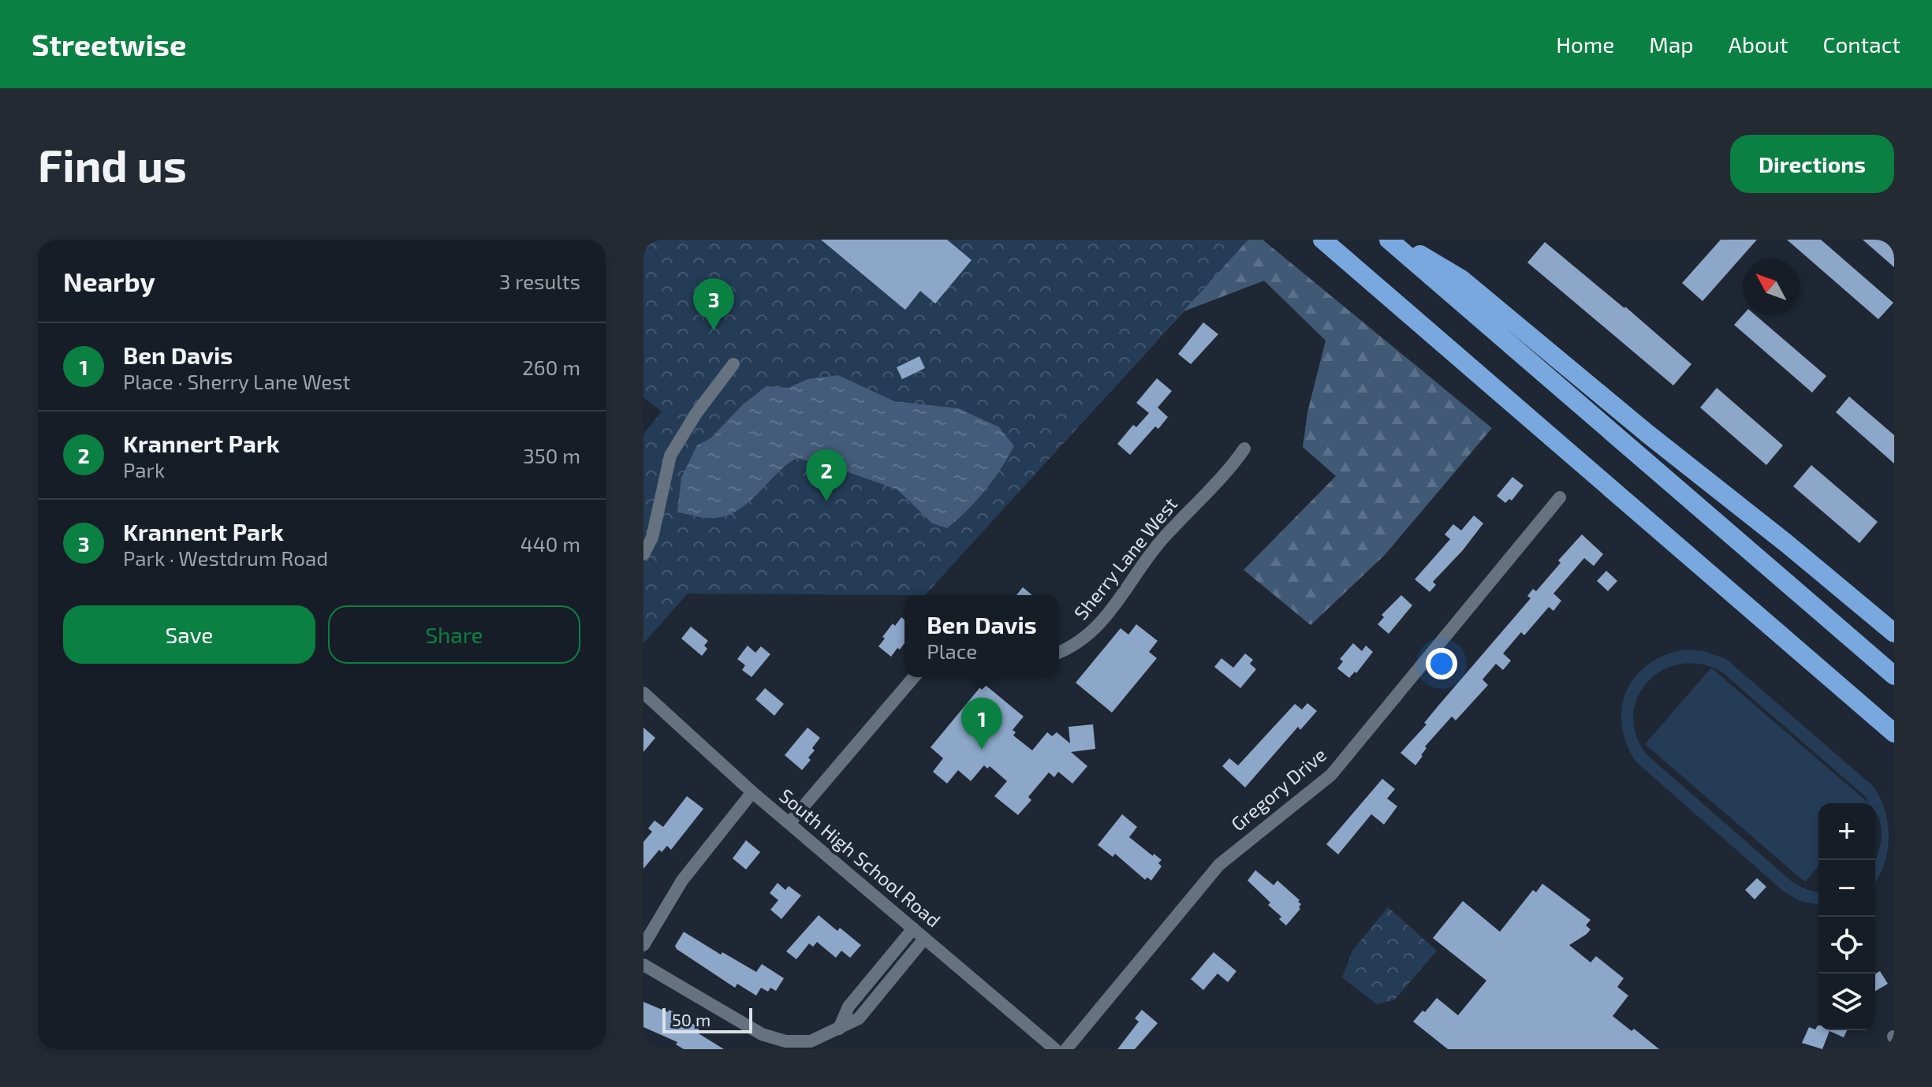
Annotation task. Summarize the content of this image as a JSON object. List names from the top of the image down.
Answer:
{
  "streets": {
    "street": ["Sherry Lane West", "Gregory Drive", "South High School Road"]
  },
  "scale_bar": "50 m",
  "north": "top left",
  "page": {
    "header": "Streetwise",
    "nav": [
      "Home",
      "Map",
      "About",
      "Contact"
    ],
    "buttons": [
      "Directions",
      ["Save", "Share"]
    ],
    "title": "Find us",
    "heading": ["Nearby", "3 results"],
    "pins": ["3", "2", "1"],
    "list": [
      {
        "mark": "1",
        "name": "Ben Davis",
        "note": "Place · Sherry Lane West",
        "value": "260 m"
      },
      {
        "mark": "2",
        "name": "Krannert Park",
        "note": "Park",
        "value": "350 m"
      },
      {
        "mark": "3",
        "name": "Krannent Park",
        "note": "Park · Westdrum Road",
        "value": "440 m"
      }
    ],
    "popup": ["Ben Davis", "Place"],
    "map_buttons": ["+", "−"],
    "scale": "50 m"
  }
}
